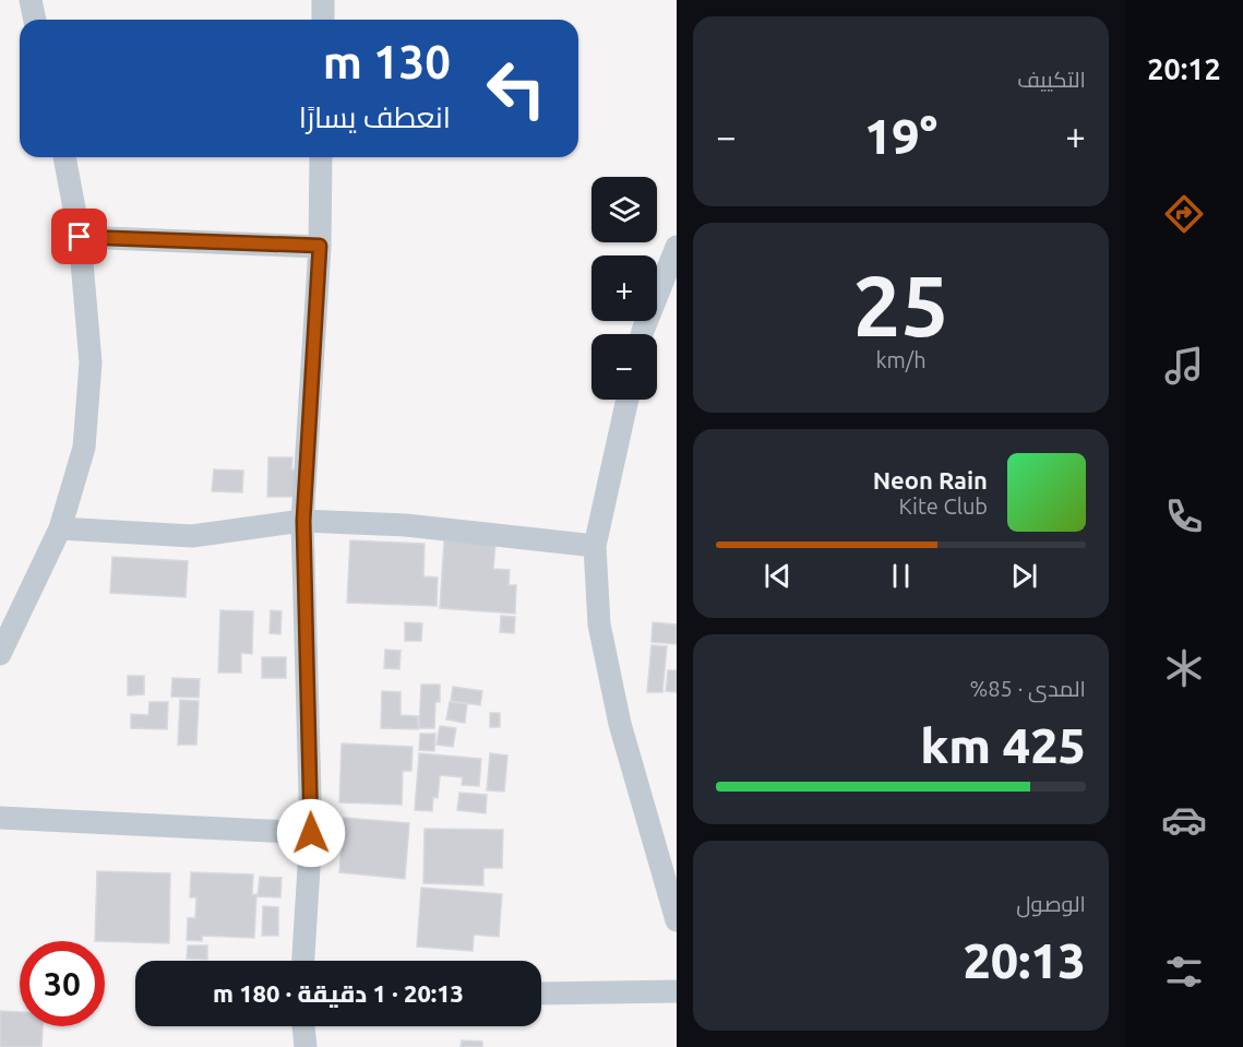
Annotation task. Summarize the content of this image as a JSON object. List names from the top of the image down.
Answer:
{
  "page": {
    "tabs": "20:12",
    "tile": [
      "التكييف",
      ["25", "km/h"],
      ["المدى · 85%", "425 km"],
      ["الوصول", "20:13"]
    ],
    "turn": ["130 m", "انعطف يسارًا"],
    "heat": ["−", "19°", "+"],
    "map_buttons": ["+", "−"],
    "song": ["Neon Rain", "Kite Club"],
    "limit": "30",
    "trip": "20:13 · 1 دقيقة · 180 m"
  }
}
